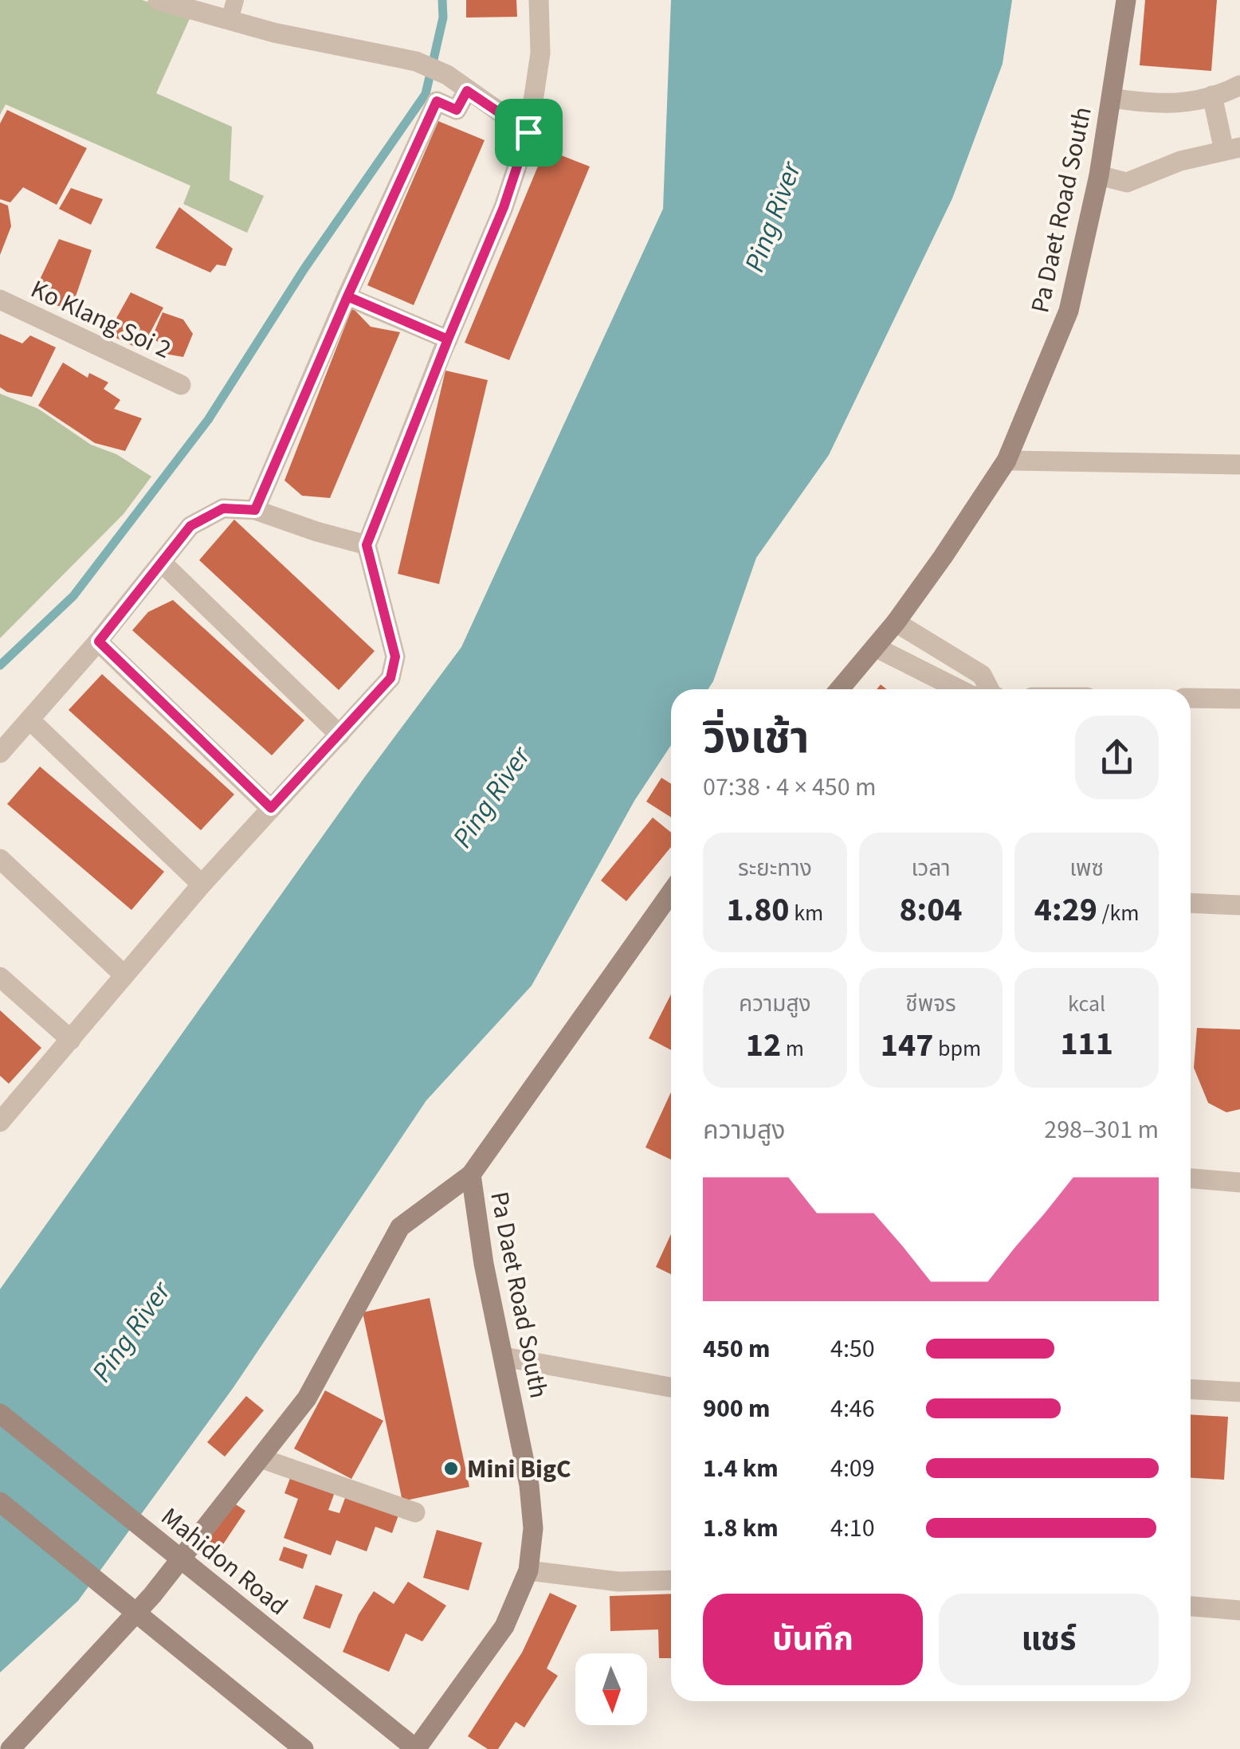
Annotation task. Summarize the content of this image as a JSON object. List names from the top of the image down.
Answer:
{
  "streets": {
    "street": ["Pa Daet Road South", "Ko Klang Soi 2", "Mahidon Road"]
  },
  "crossings": [
    ["Pa Daet Road South", "Mahidon Road"]
  ],
  "water": ["Ping River"],
  "places": ["Mini BigC"],
  "north": "bottom",
  "page": {
    "heading": ["วิ่งเช้า", "07:38 · 4 × 450 m"],
    "stats": [
      ["ระยะทาง", "1.80 km"],
      ["เวลา", "8:04"],
      ["เพซ", "4:29 /km"],
      ["ความสูง", "12 m"],
      ["ชีพจร", "147 bpm"],
      ["kcal", "111"]
    ],
    "chart": ["ความสูง", "298–301 m"],
    "list": [
      {
        "name": "450 m",
        "note": "4:50"
      },
      {
        "name": "900 m",
        "note": "4:46"
      },
      {
        "name": "1.4 km",
        "note": "4:09"
      },
      {
        "name": "1.8 km",
        "note": "4:10"
      }
    ],
    "buttons": ["บันทึก", "แชร์"]
  }
}
